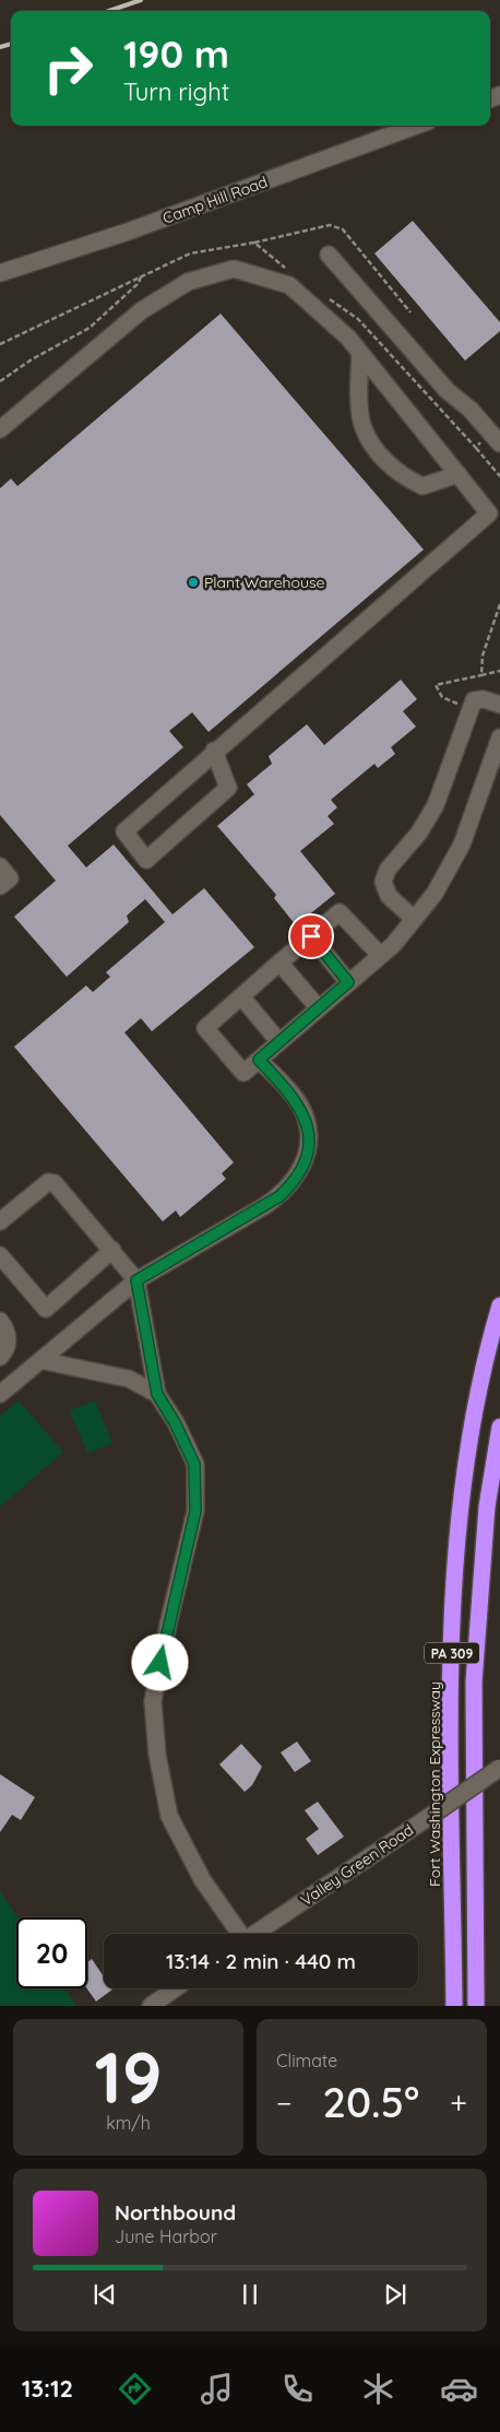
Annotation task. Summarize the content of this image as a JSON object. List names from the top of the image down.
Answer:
{
  "streets": {
    "highway": ["PA 309", "Fort Washington Expressway"],
    "street": ["Camp Hill Road", "Valley Green Road"]
  },
  "places": ["Plant Warehouse"],
  "page": {
    "turn": ["190 m", "Turn right"],
    "limit": "20",
    "trip": "13:14 · 2 min · 440 m",
    "tile": [
      ["19", "km/h"],
      "Climate"
    ],
    "heat": ["−", "20.5°", "+"],
    "song": ["Northbound", "June Harbor"],
    "tabs": "13:12"
  }
}
